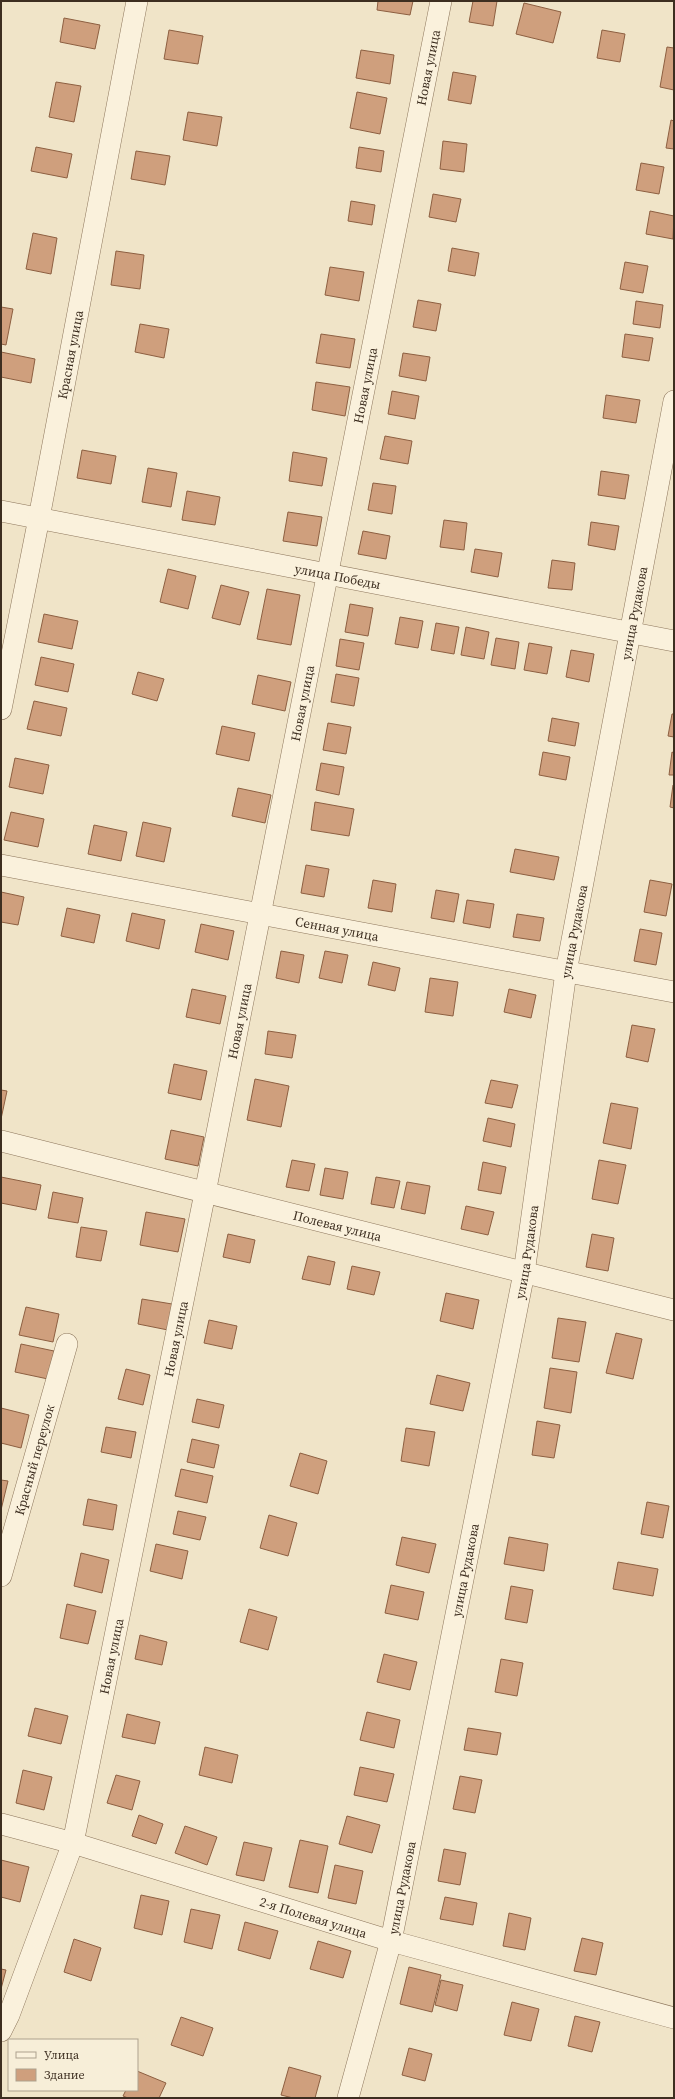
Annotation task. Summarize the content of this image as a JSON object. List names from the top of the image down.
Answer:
{
  "streets": {
    "street": [
      "Новая улица",
      "Красная улица",
      "улица Победы",
      "улица Рудакова",
      "Сенная улица",
      "Полевая улица",
      "Красный переулок",
      "2-я Полевая улица"
    ]
  },
  "crossings": [
    ["Новая улица", "улица Победы"],
    ["Новая улица", "Сенная улица"],
    ["Новая улица", "Полевая улица"],
    ["Новая улица", "2-я Полевая улица"],
    ["Красная улица", "улица Победы"],
    ["улица Победы", "улица Рудакова"],
    ["улица Рудакова", "Сенная улица"],
    ["улица Рудакова", "Полевая улица"],
    ["улица Рудакова", "2-я Полевая улица"]
  ],
  "legend": ["Улица", "Здание"]
}
